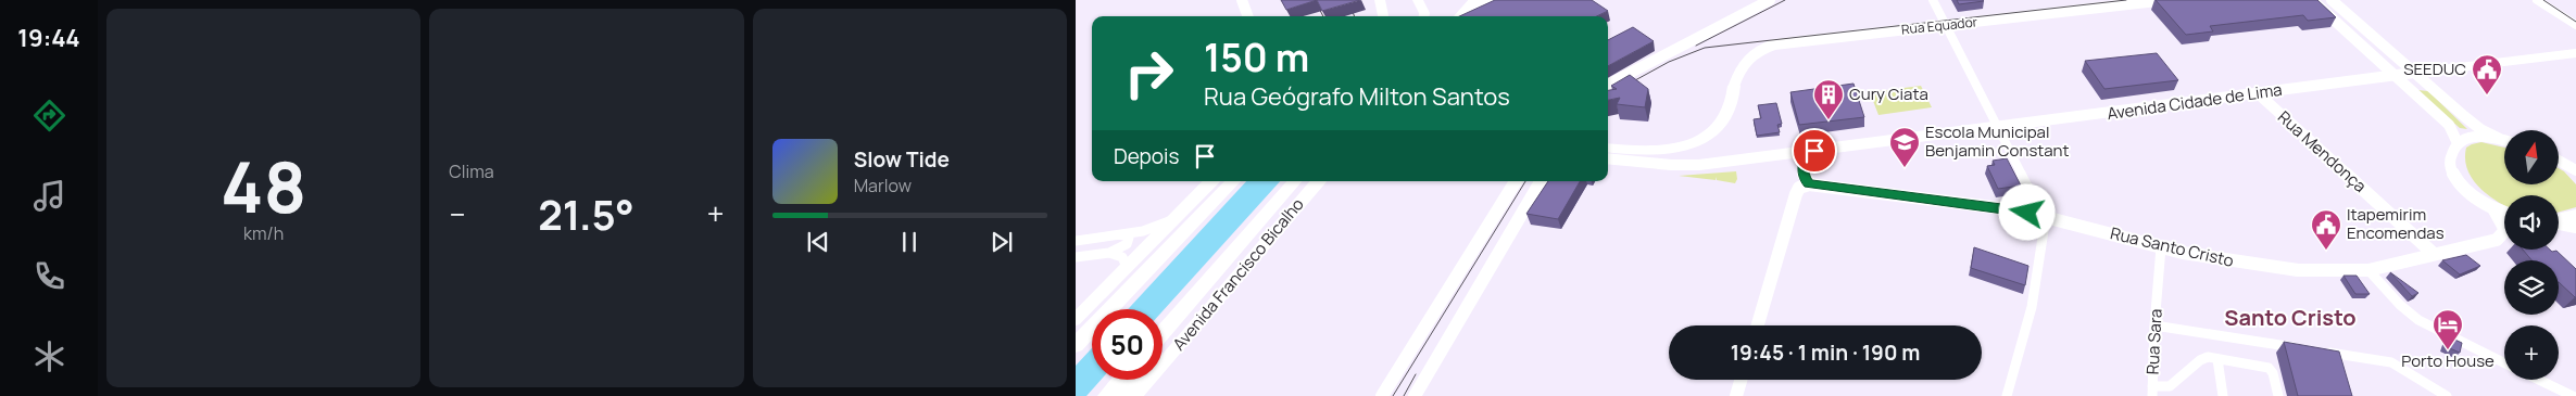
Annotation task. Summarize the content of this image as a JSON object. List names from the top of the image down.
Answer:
{
  "streets": {
    "highway": ["Avenida Francisco Bicalho"],
    "main road": [
      "Rua Equador",
      "Avenida Cidade de Lima",
      "Rua Mendonça",
      "Rua Santo Cristo"
    ],
    "street": ["Rua Sara"]
  },
  "crossings": [
    ["Avenida Cidade de Lima", "Rua Mendonça"],
    ["Rua Mendonça", "Rua Santo Cristo"],
    ["Rua Santo Cristo", "Rua Sara"]
  ],
  "districts": ["Santo Cristo"],
  "places": {
    "public building": ["SEEDUC", "Itapemirim Encomendas"],
    "building": ["Cury Ciata"],
    "school or university": ["Escola Municipal Benjamin Constant"],
    "hotel": ["Porto House"]
  },
  "north": "top",
  "page": {
    "tabs": "19:44",
    "tile": [
      ["48", "km/h"],
      "Clima"
    ],
    "turn": ["150 m", "Rua Geógrafo Milton Santos"],
    "map_buttons": "+",
    "then": "Depois",
    "song": ["Slow Tide", "Marlow"],
    "heat": ["−", "21.5°", "+"],
    "limit": "50",
    "trip": "19:45 · 1 min · 190 m"
  }
}
